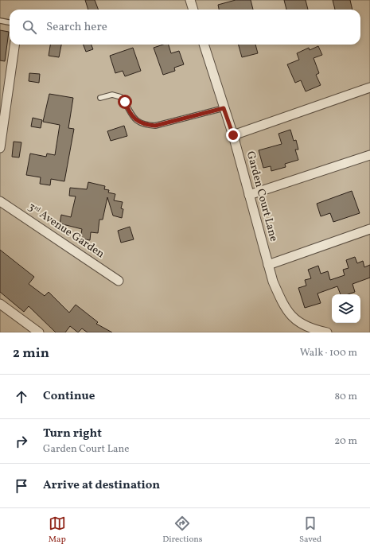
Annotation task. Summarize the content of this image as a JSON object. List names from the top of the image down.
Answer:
{
  "streets": {
    "street": ["Garden Court Lane", "3ʳᵈ Avenue Garden"]
  },
  "page": {
    "search": "Search here",
    "heading": ["2 min", "Walk · 100 m"],
    "list": [
      ["Continue", "80 m"],
      ["Turn right", "Garden Court Lane", "20 m"],
      "Arrive at destination"
    ],
    "nav": ["Map", "Directions", "Saved"]
  }
}
